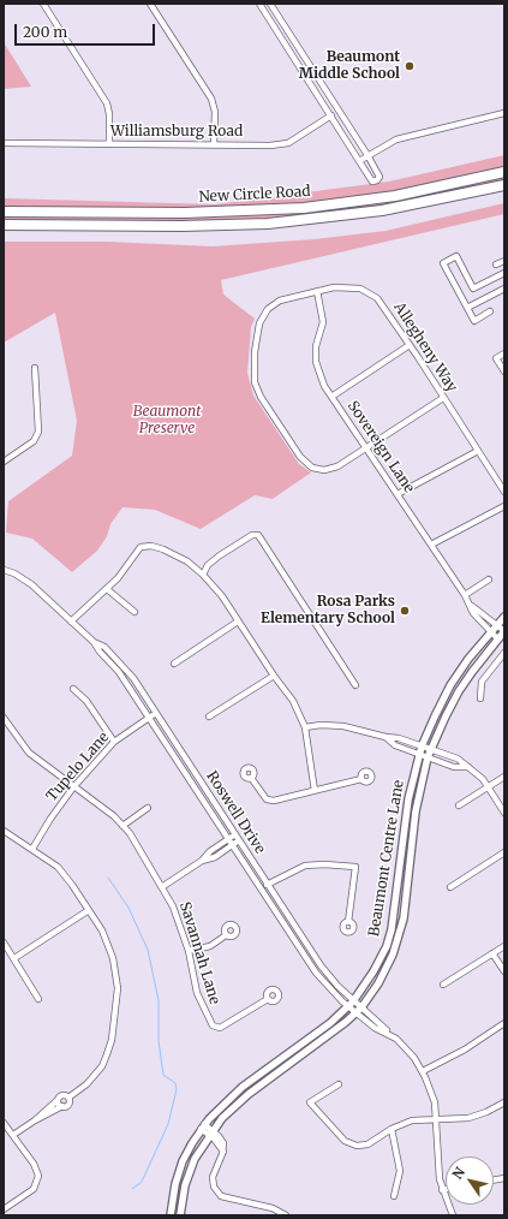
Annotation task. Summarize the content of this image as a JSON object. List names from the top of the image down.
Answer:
{
  "streets": {
    "highway": ["New Circle Road"],
    "street": [
      "Williamsburg Road",
      "Allegheny Way",
      "Sovereign Lane",
      "Tupelo Lane",
      "Roswell Drive",
      "Beaumont Centre Lane",
      "Savannah Lane"
    ]
  },
  "crossings": [
    ["Allegheny Way", "Sovereign Lane"],
    ["Sovereign Lane", "Beaumont Centre Lane"],
    ["Tupelo Lane", "Roswell Drive"],
    ["Tupelo Lane", "Savannah Lane"],
    ["Roswell Drive", "Beaumont Centre Lane"]
  ],
  "parks": ["Beaumont Preserve"],
  "places": ["Beaumont Middle School", "Rosa Parks Elementary School"],
  "scale_bar": "200 m",
  "north": "top left"
}
